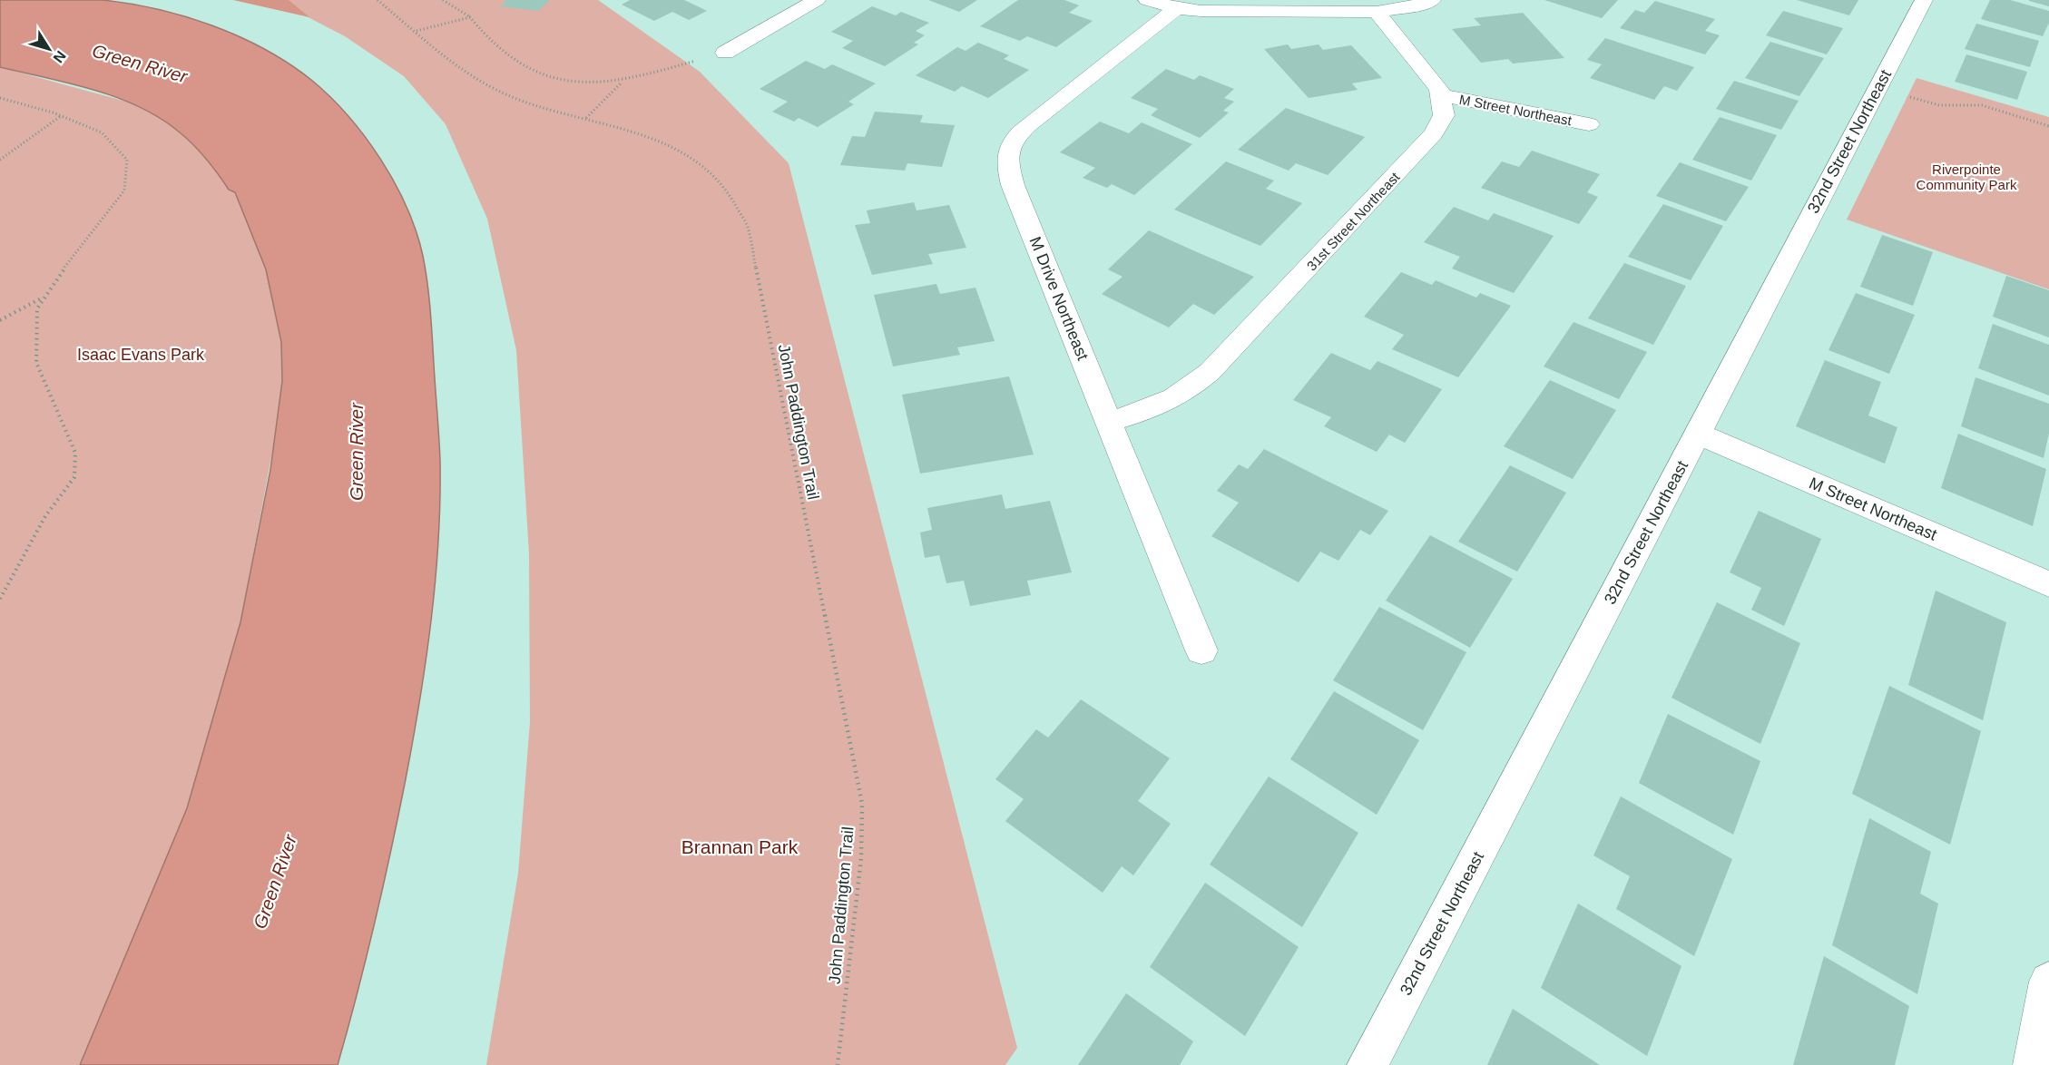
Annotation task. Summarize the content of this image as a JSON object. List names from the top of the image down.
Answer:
{
  "streets": {
    "street": [
      "M Street Northeast",
      "32nd Street Northeast",
      "31st Street Northeast",
      "M Drive Northeast"
    ],
    "path": ["John Paddington Trail"]
  },
  "crossings": [
    ["M Street Northeast", "32nd Street Northeast"],
    ["M Street Northeast", "31st Street Northeast"],
    ["31st Street Northeast", "M Drive Northeast"]
  ],
  "water": ["Green River"],
  "parks": ["Riverpointe Community Park", "Isaac Evans Park", "Brannan Park"],
  "north": "bottom right"
}
